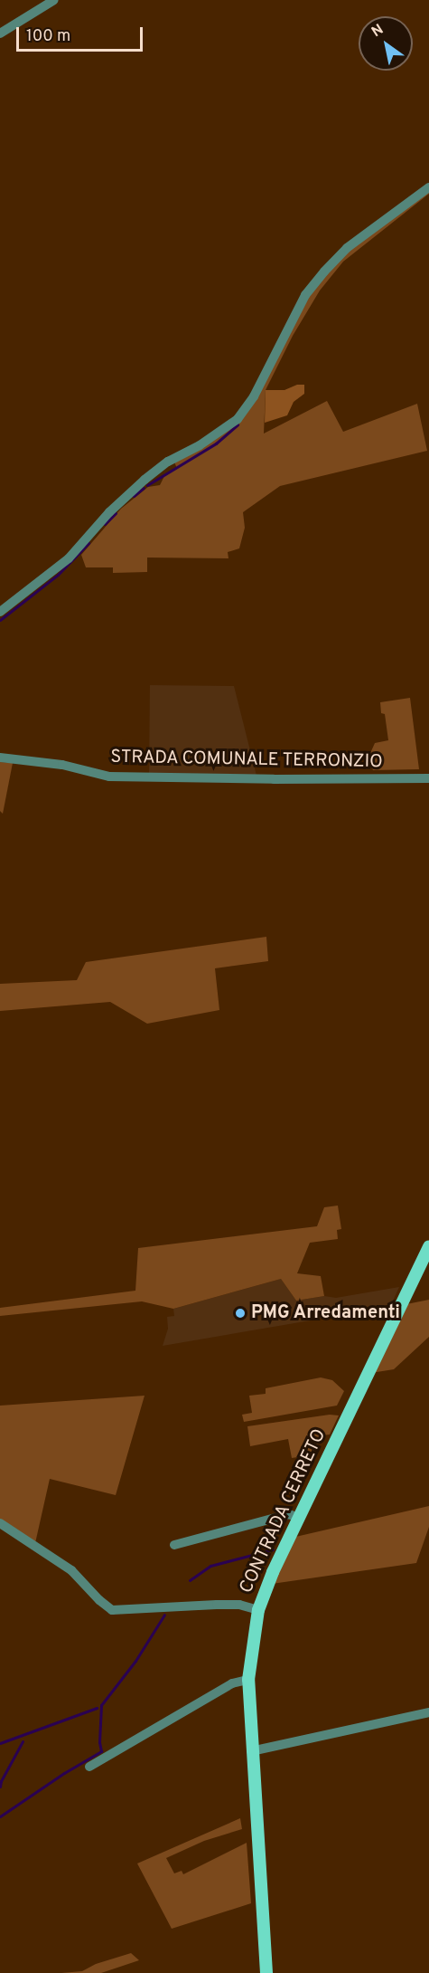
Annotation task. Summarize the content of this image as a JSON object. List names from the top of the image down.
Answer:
{
  "streets": {
    "main road": ["CONTRADA CERRETO"],
    "street": ["STRADA COMUNALE TERRONZIO"]
  },
  "places": ["PMG Arredamenti"],
  "scale_bar": "100 m",
  "north": "top left"
}
